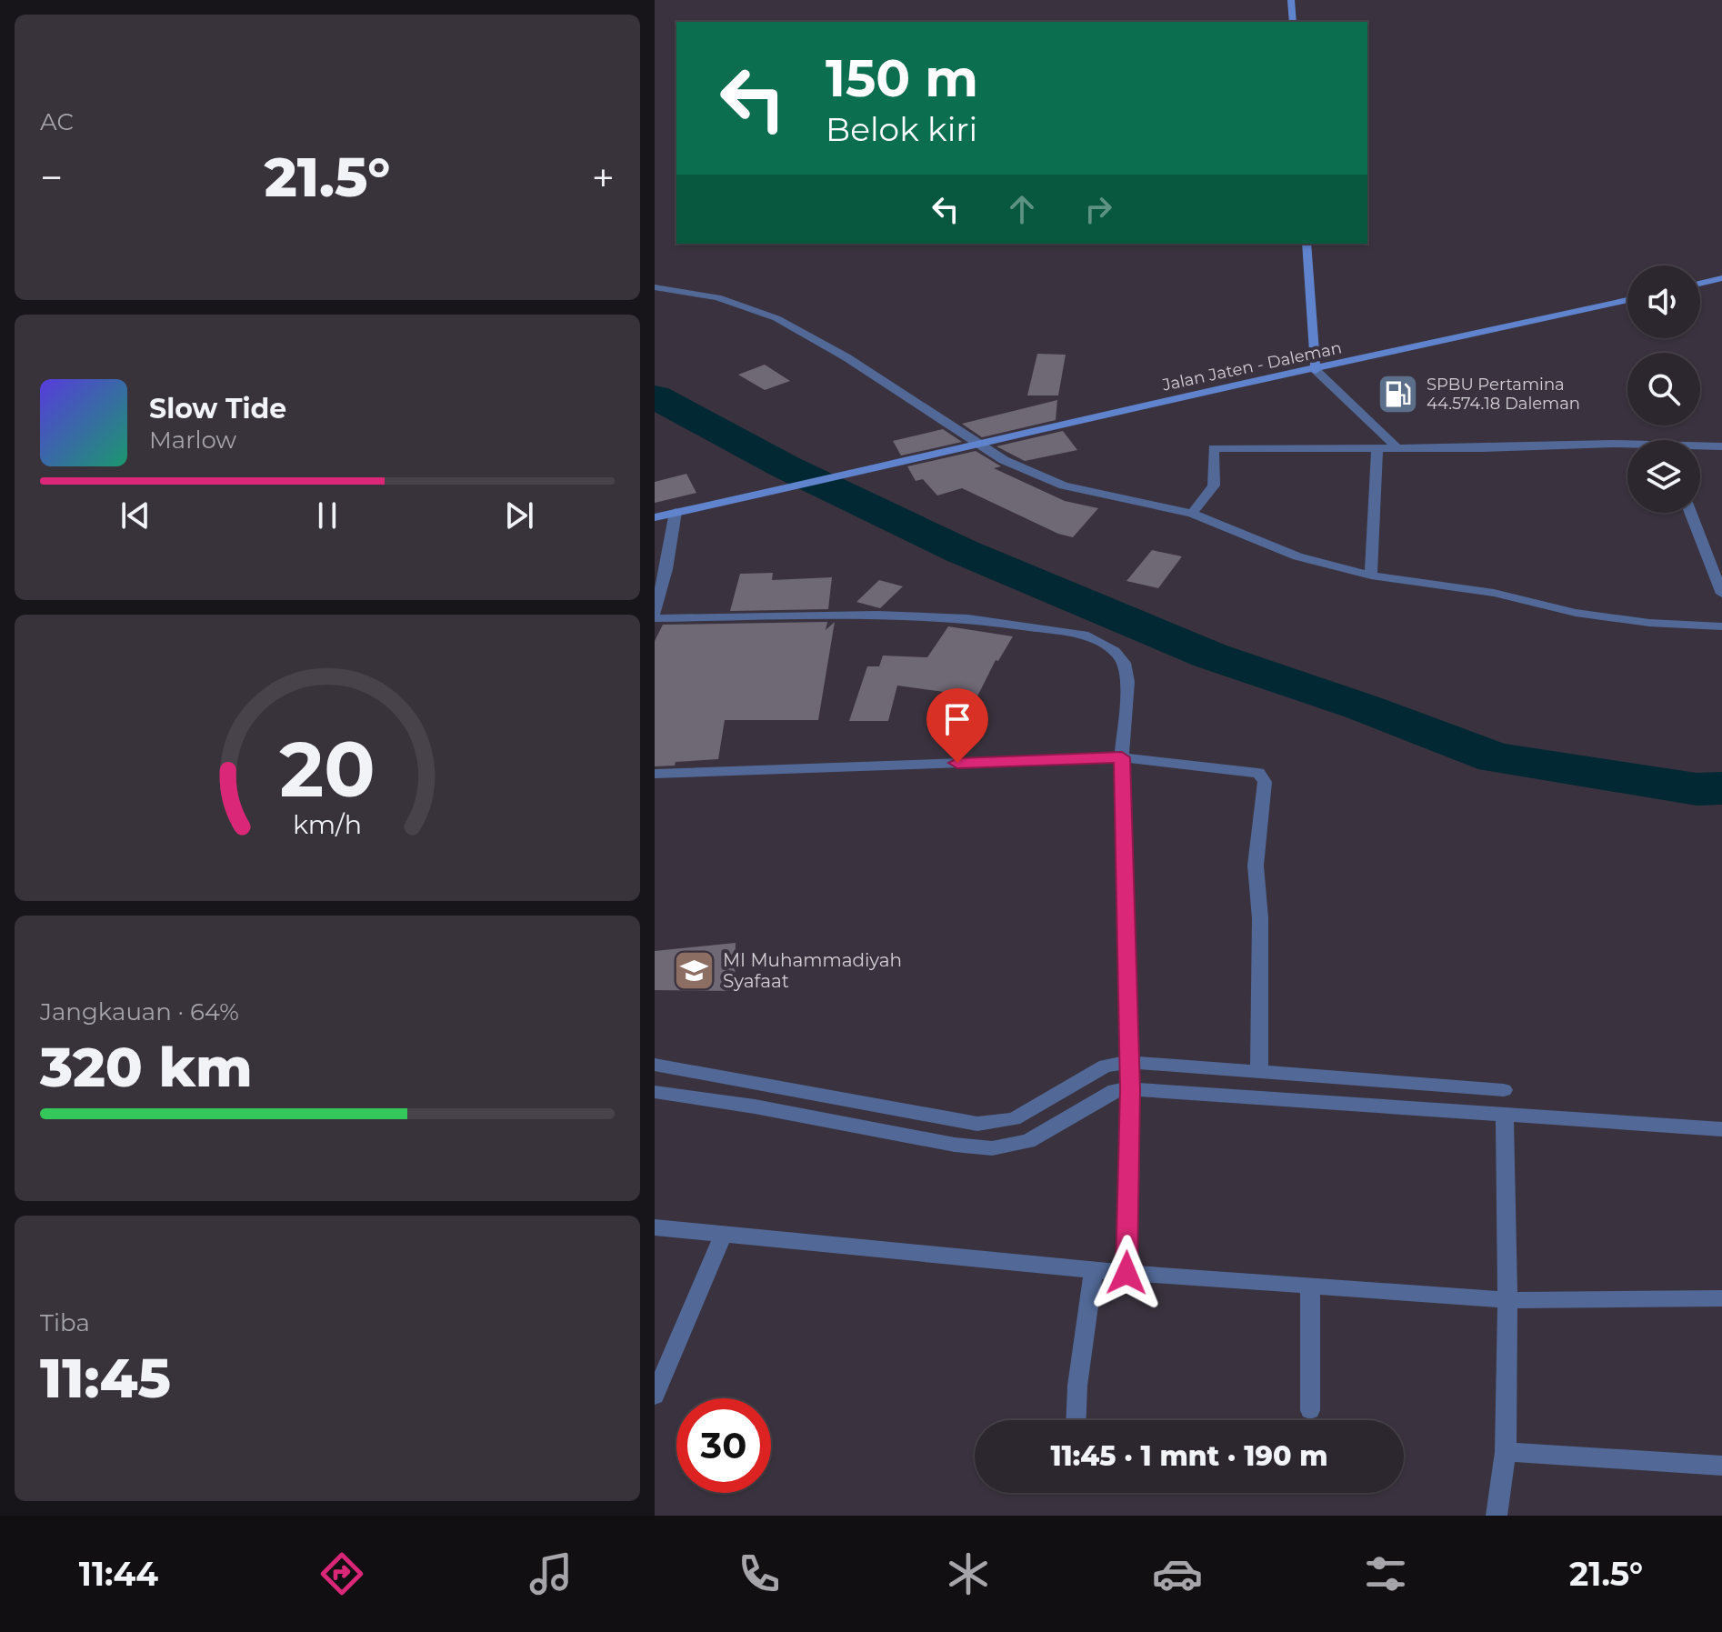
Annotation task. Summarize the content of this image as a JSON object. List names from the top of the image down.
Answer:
{
  "streets": {
    "main road": ["Jalan Jaten - Daleman"]
  },
  "places": {
    "fuel station": ["SPBU Pertamina 44.574.18 Daleman"],
    "school or university": ["MI Muhammadiyah Syafaat"]
  },
  "page": {
    "tile": [
      "AC",
      ["Jangkauan · 64%", "320 km"],
      ["Tiba", "11:45"]
    ],
    "turn": ["150 m", "Belok kiri"],
    "heat": ["−", "21.5°", "+"],
    "song": ["Slow Tide", "Marlow"],
    "limit": "30",
    "trip": "11:45 · 1 mnt · 190 m",
    "tabs": ["11:44", "21.5°"],
    "gauge": ["20", "km/h"]
  }
}
